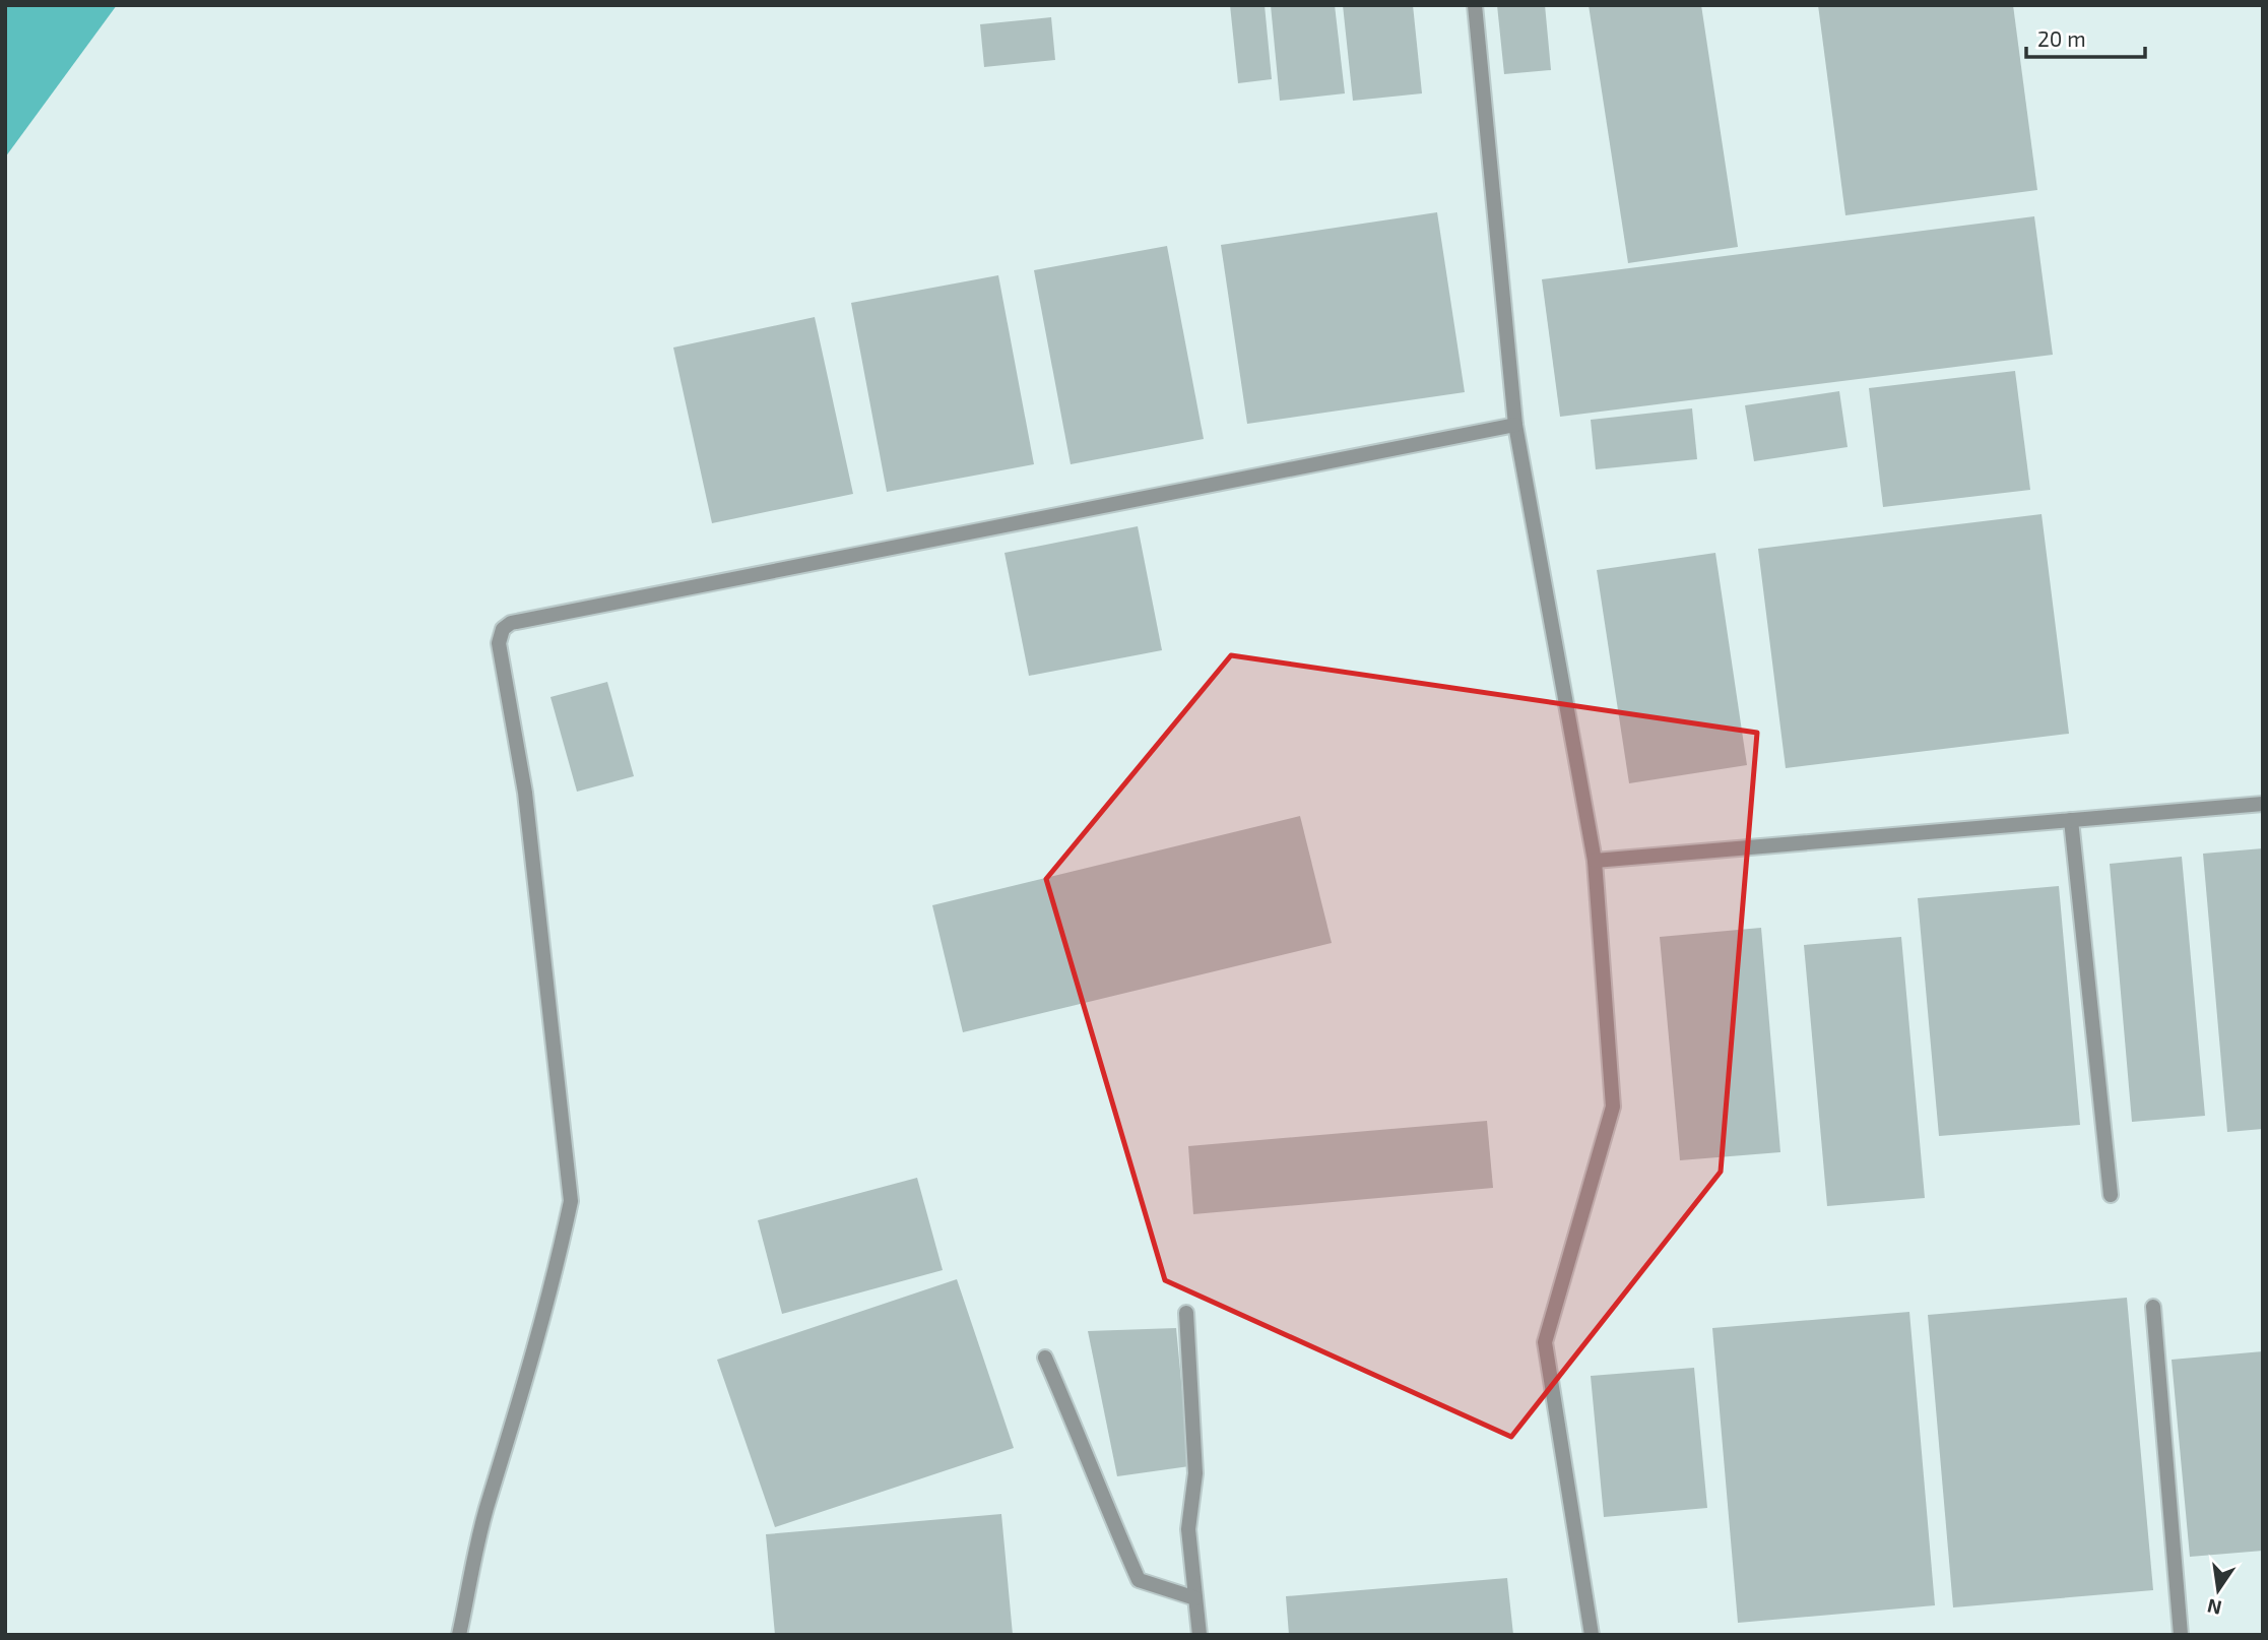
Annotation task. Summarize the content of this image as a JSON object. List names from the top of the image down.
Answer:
{
  "scale_bar": "20 m",
  "north": "bottom"
}
